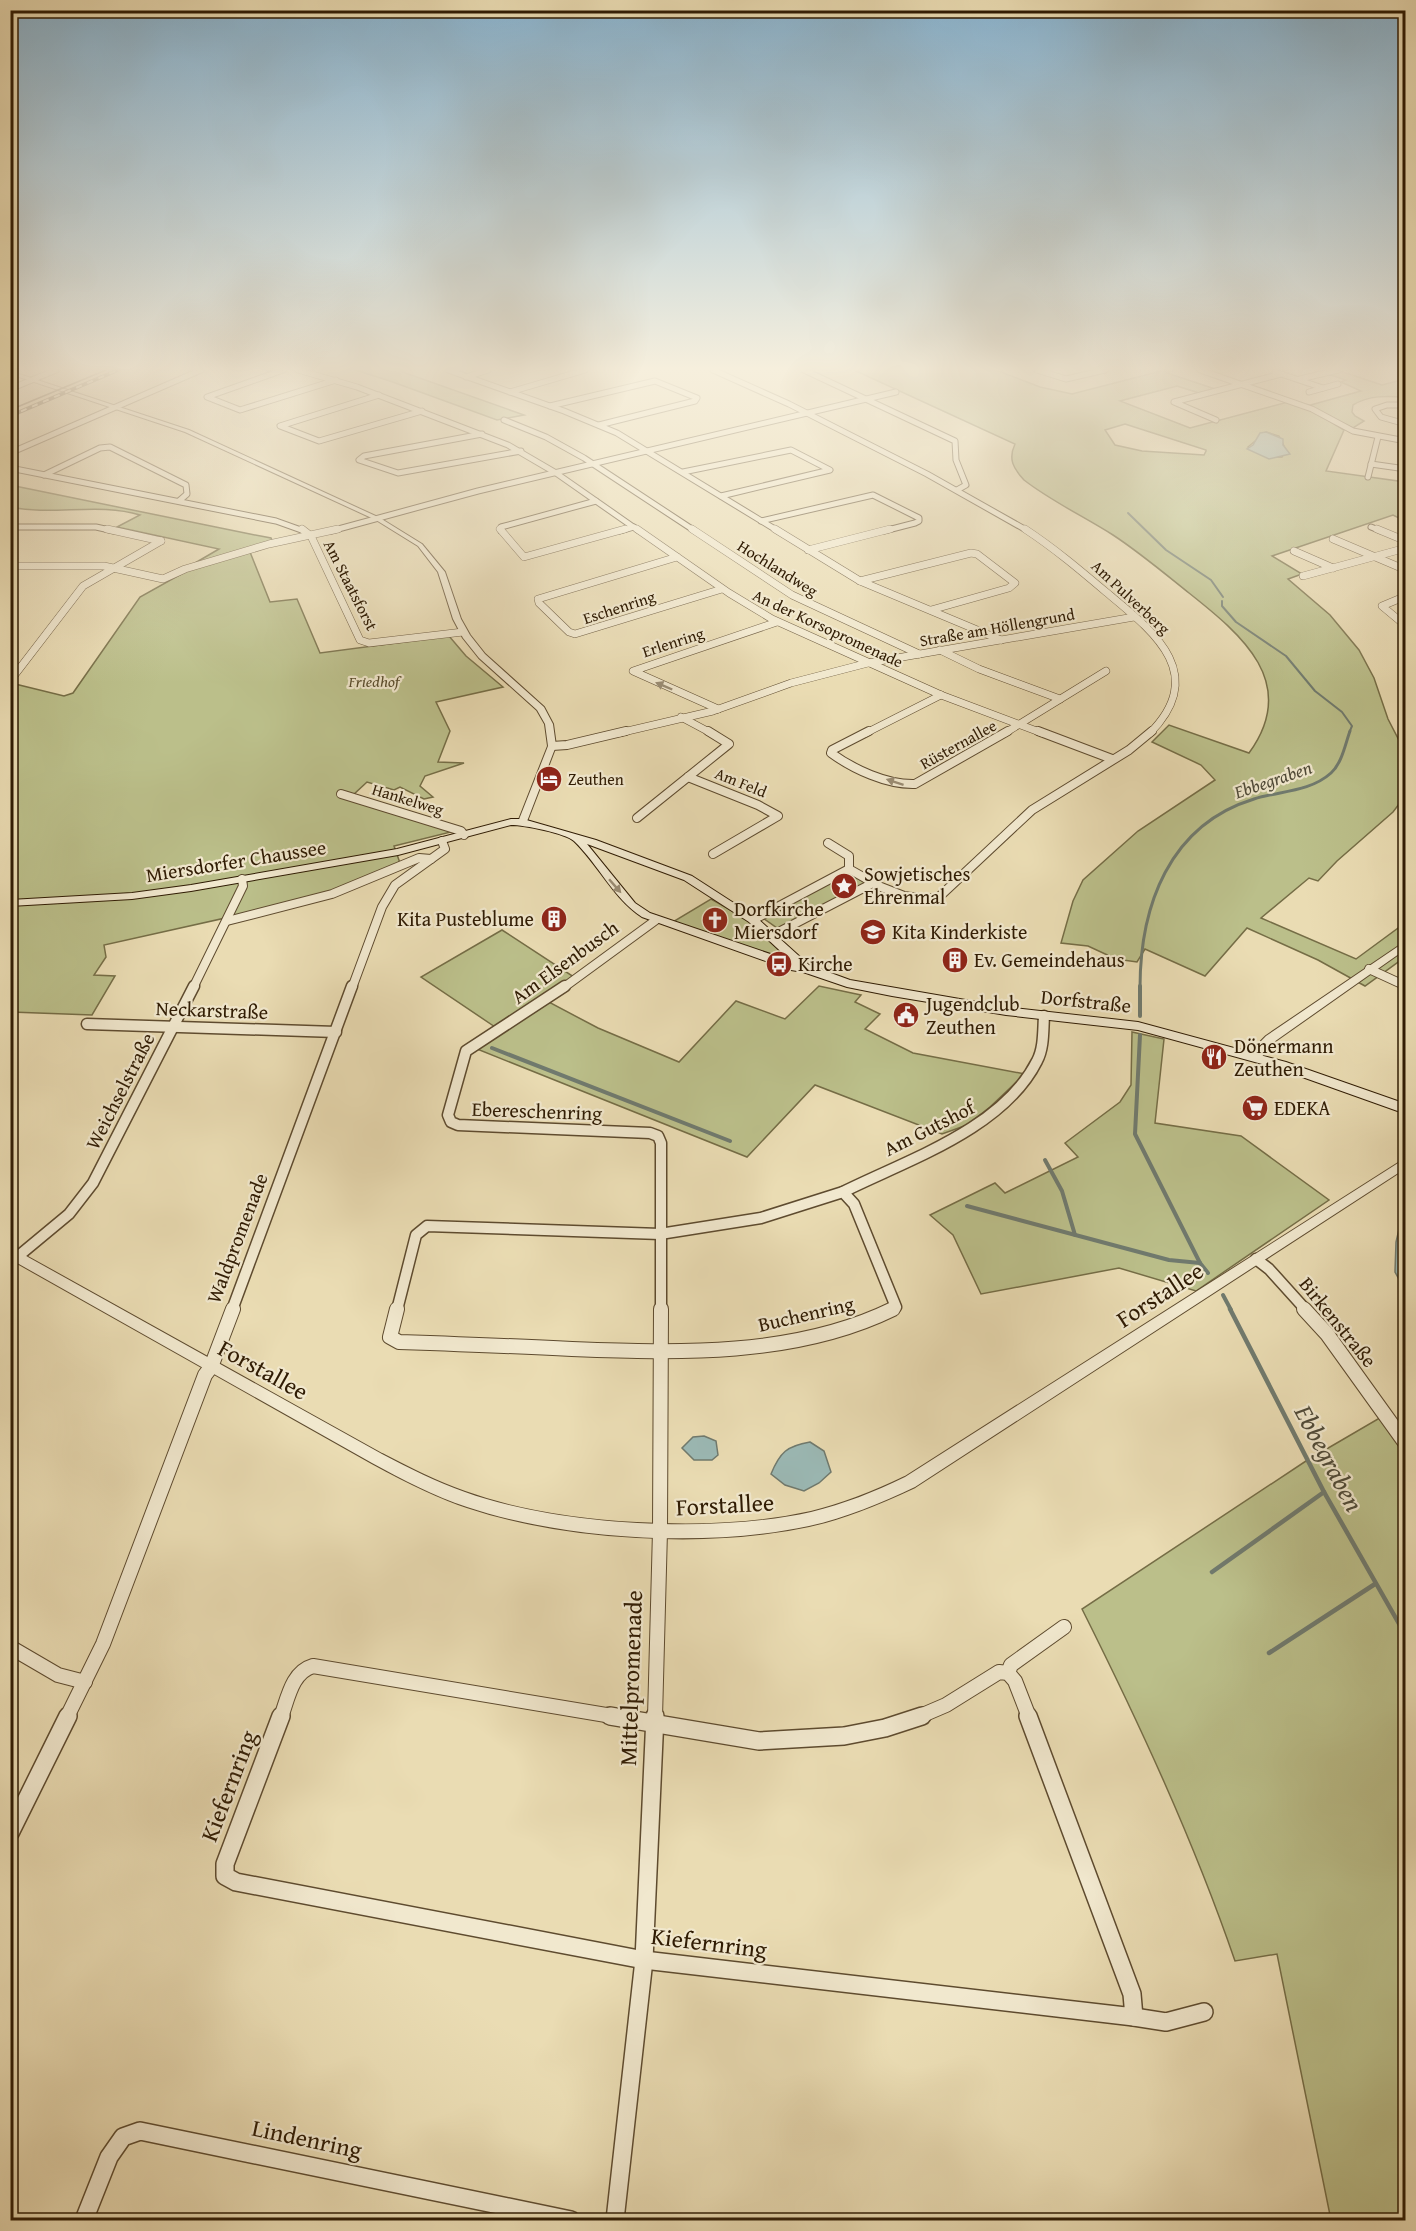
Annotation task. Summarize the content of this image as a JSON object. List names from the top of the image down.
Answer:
{
  "streets": {
    "main road": ["Miersdorfer Chaussee", "Dorfstraße"],
    "street": [
      "Hochlandweg",
      "Am Staatsforst",
      "Am Pulverberg",
      "Eschenring",
      "Straße am Höllengrund",
      "An der Korsopromenade",
      "Erlenring",
      "Rüsternallee",
      "Am Feld",
      "Hankelweg",
      "Am Elsenbusch",
      "Neckarstraße",
      "Weichselstraße",
      "Ebereschenring",
      "Am Gutshof",
      "Waldpromenade",
      "Forstallee",
      "Buchenring",
      "Birkenstraße",
      "Mittelpromenade",
      "Kiefernring",
      "Lindenring"
    ]
  },
  "crossings": [
    ["Hochlandweg", "Straße am Höllengrund"],
    ["Am Pulverberg", "Straße am Höllengrund"],
    ["Am Pulverberg", "An der Korsopromenade"],
    ["Eschenring", "An der Korsopromenade"],
    ["Straße am Höllengrund", "An der Korsopromenade"],
    ["Straße am Höllengrund", "Erlenring"],
    ["Straße am Höllengrund", "Am Feld"],
    ["An der Korsopromenade", "Erlenring"],
    ["An der Korsopromenade", "Rüsternallee"],
    ["Hankelweg", "Miersdorfer Chaussee"],
    ["Hankelweg", "Dorfstraße"],
    ["Miersdorfer Chaussee", "Dorfstraße"],
    ["Miersdorfer Chaussee", "Weichselstraße"],
    ["Miersdorfer Chaussee", "Waldpromenade"],
    ["Am Elsenbusch", "Dorfstraße"],
    ["Am Elsenbusch", "Ebereschenring"],
    ["Dorfstraße", "Am Gutshof"],
    ["Neckarstraße", "Weichselstraße"],
    ["Neckarstraße", "Waldpromenade"],
    ["Weichselstraße", "Forstallee"],
    ["Ebereschenring", "Mittelpromenade"],
    ["Am Gutshof", "Buchenring"],
    ["Waldpromenade", "Forstallee"],
    ["Forstallee", "Birkenstraße"],
    ["Forstallee", "Mittelpromenade"],
    ["Buchenring", "Mittelpromenade"],
    ["Mittelpromenade", "Kiefernring"]
  ],
  "water": ["Ebbegraben"],
  "parks": ["Friedhof"],
  "places": {
    "hotel": ["Zeuthen"],
    "place": ["Sowjetisches Ehrenmal"],
    "building": ["Kita Pusteblume", "Ev. Gemeindehaus"],
    "church": ["Dorfkirche Miersdorf"],
    "school or university": ["Kita Kinderkiste"],
    "bus stop": ["Kirche"],
    "public building": ["Jugendclub Zeuthen"],
    "restaurant": ["Dönermann Zeuthen"],
    "supermarket": ["EDEKA"]
  }
}
